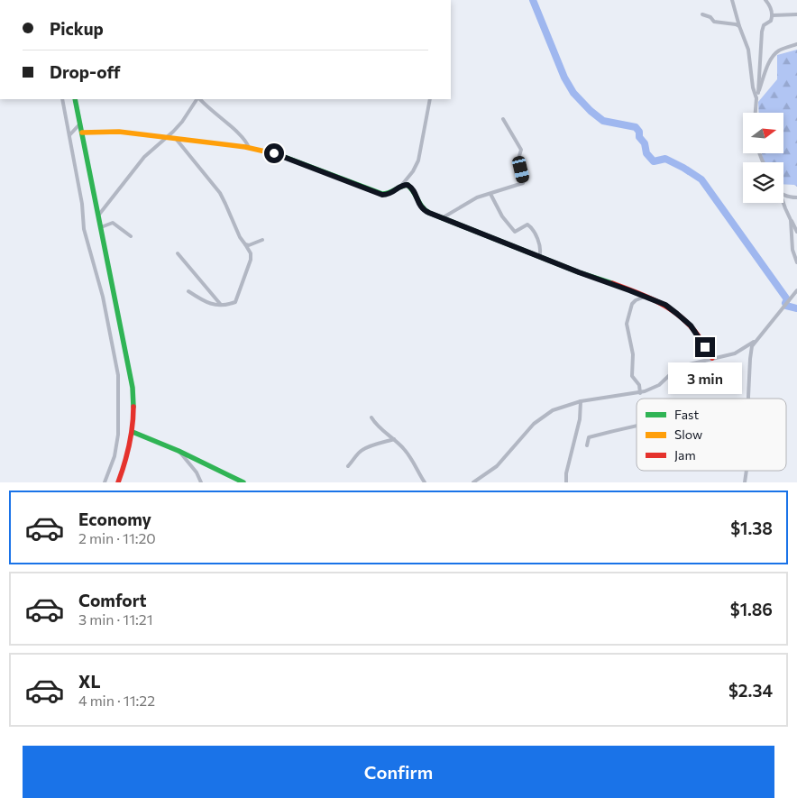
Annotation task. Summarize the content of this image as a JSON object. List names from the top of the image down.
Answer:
{
  "legend": ["Fast", "Slow", "Jam"],
  "north": "right",
  "page": {
    "banner": ["Pickup", "Drop-off"],
    "bubble": "3 min",
    "list": [
      {
        "name": "Economy",
        "note": "2 min · 11:20",
        "value": "$1.38"
      },
      {
        "name": "Comfort",
        "note": "3 min · 11:21",
        "value": "$1.86"
      },
      {
        "name": "XL",
        "note": "4 min · 11:22",
        "value": "$2.34"
      }
    ],
    "buttons": "Confirm"
  }
}
